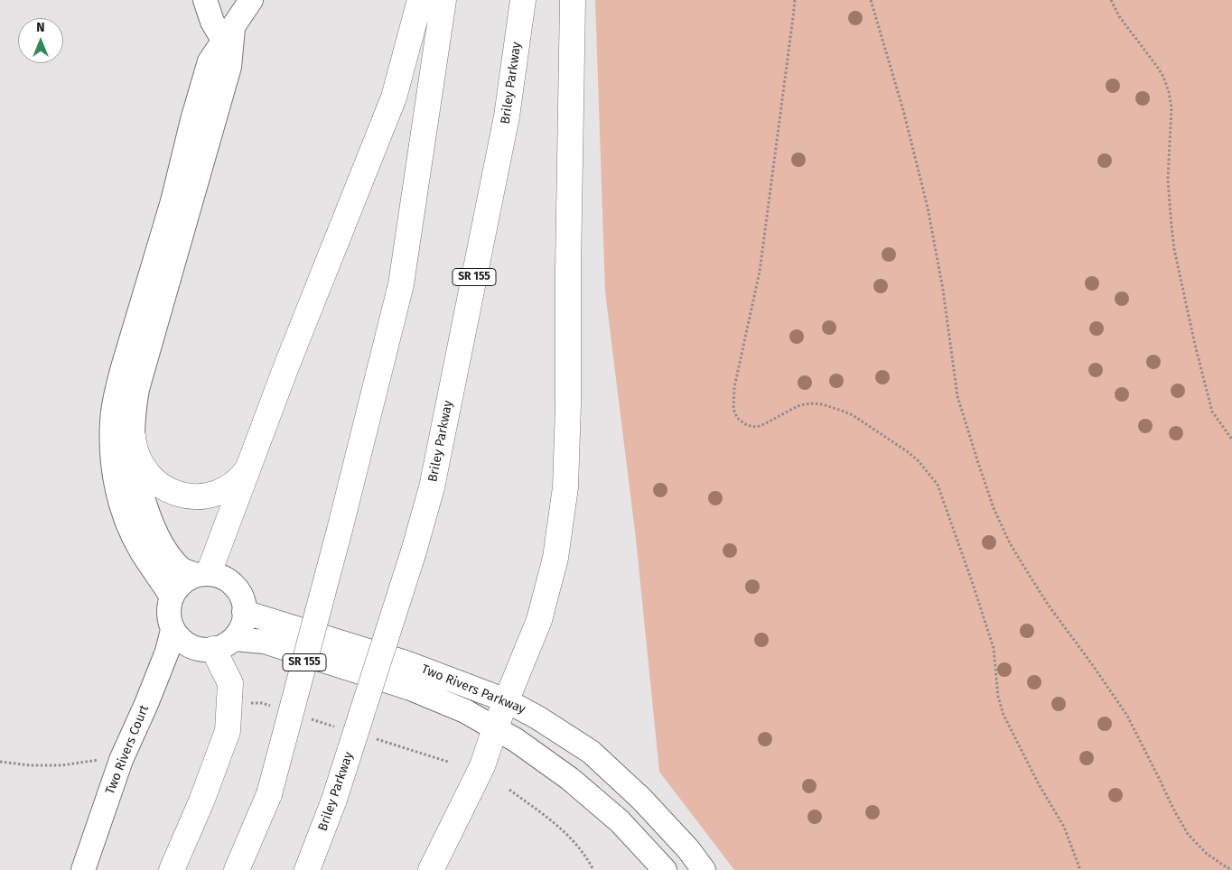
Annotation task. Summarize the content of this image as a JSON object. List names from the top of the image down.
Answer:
{
  "streets": {
    "highway": ["Briley Parkway", "SR 155"],
    "street": ["Two Rivers Parkway", "Two Rivers Court"]
  },
  "crossings": [
    ["Two Rivers Parkway", "Two Rivers Court"]
  ],
  "north": "top"
}
